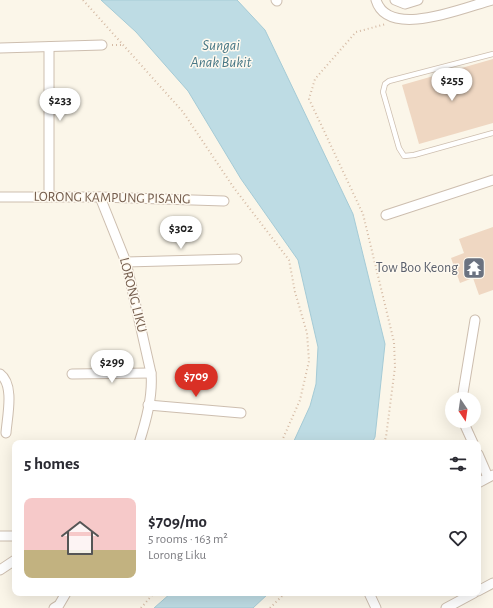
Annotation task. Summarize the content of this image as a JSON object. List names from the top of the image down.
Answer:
{
  "streets": {
    "street": ["LORONG KAMPUNG PISANG", "LORONG LIKU"]
  },
  "crossings": [
    ["LORONG KAMPUNG PISANG", "LORONG LIKU"]
  ],
  "water": ["Sungai Anak Bukit"],
  "places": {
    "temple": ["Tow Boo Keong"]
  },
  "north": "bottom",
  "page": {
    "price": [
      "$255",
      "$233",
      "$302",
      "$299",
      "$709"
    ],
    "heading": "5 homes",
    "list": [
      {
        "name": "$709/mo",
        "note": "5 rooms · 163 m² · Lorong Liku"
      }
    ]
  }
}
